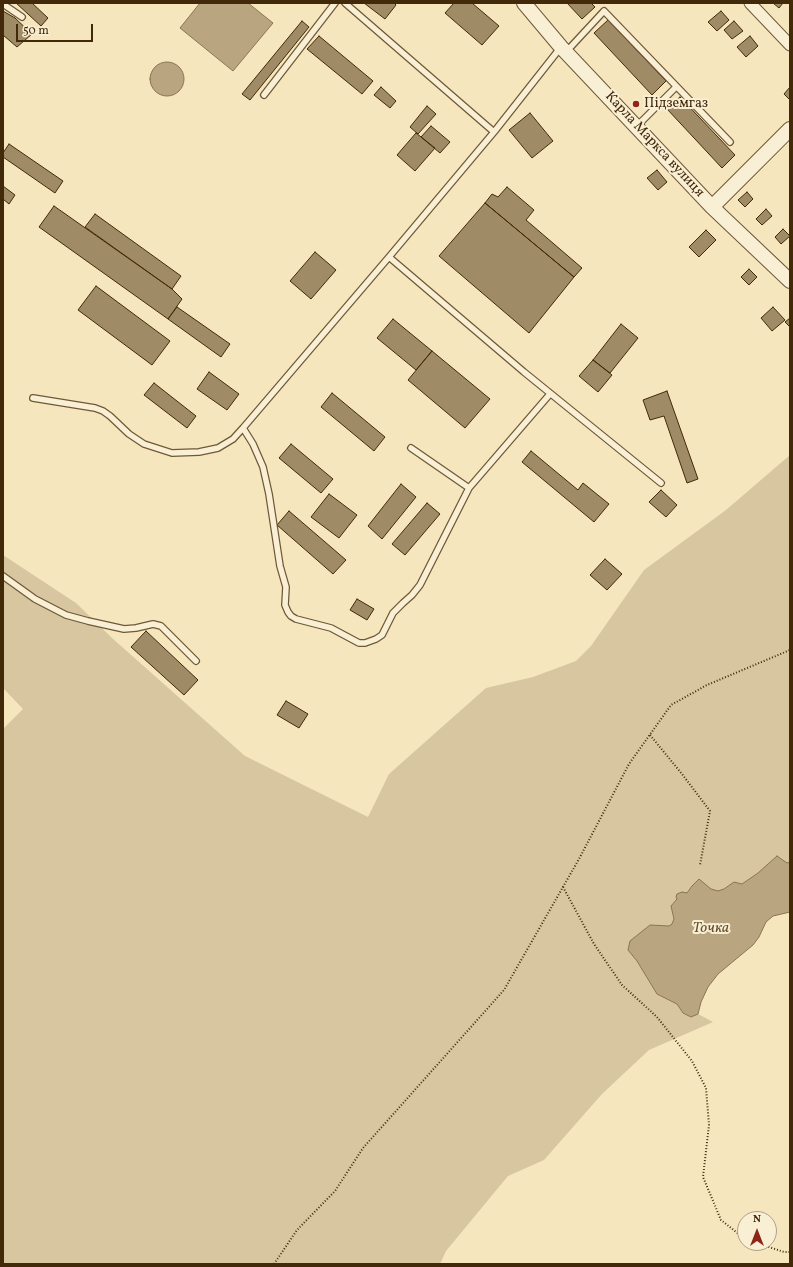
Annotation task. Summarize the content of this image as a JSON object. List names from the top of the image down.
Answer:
{
  "streets": {
    "street": ["Карла Маркса вулиця"]
  },
  "water": ["Точка"],
  "places": ["Підземгаз"],
  "scale_bar": "50 m",
  "north": "top"
}
